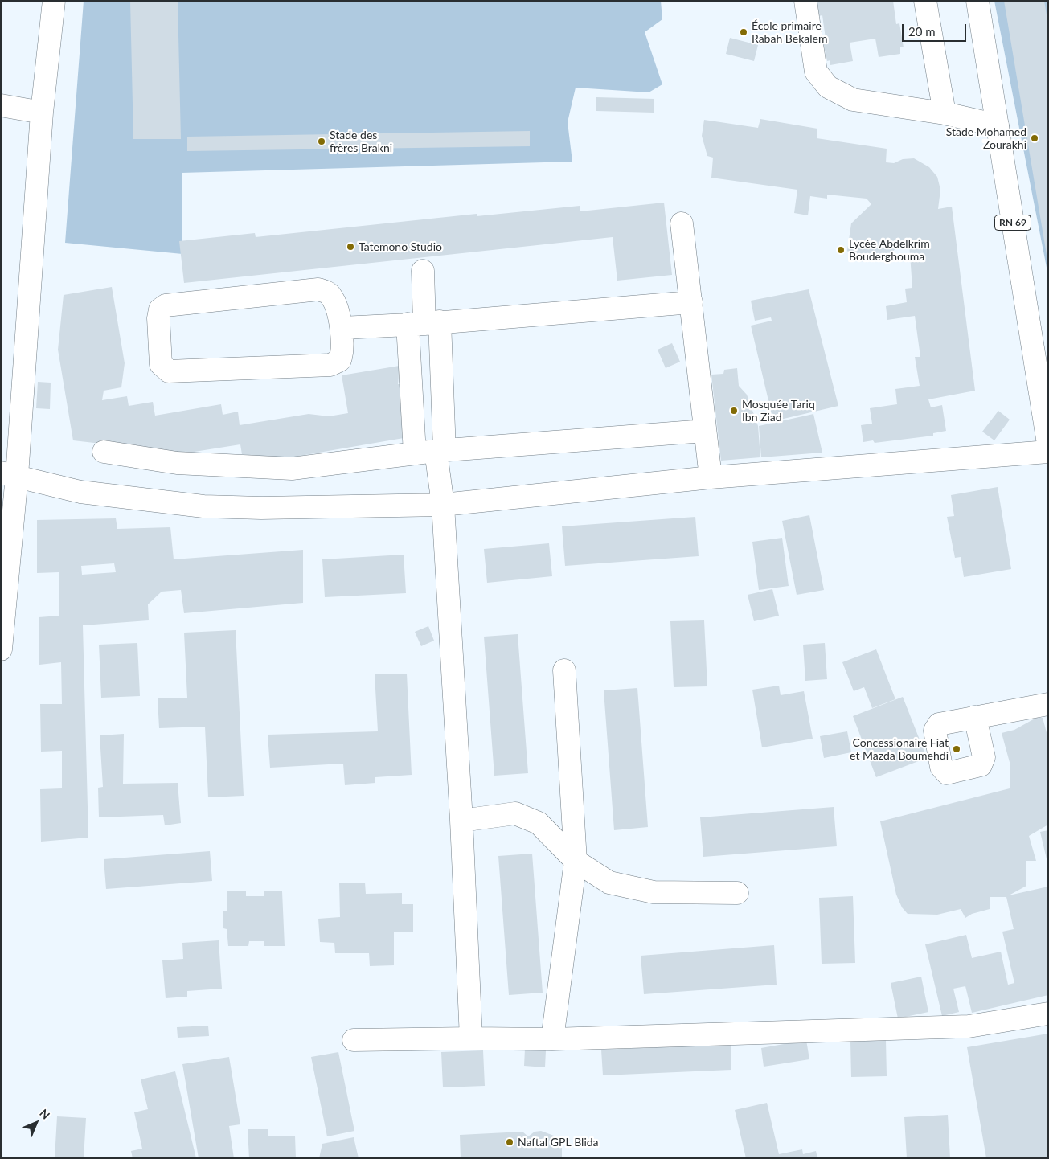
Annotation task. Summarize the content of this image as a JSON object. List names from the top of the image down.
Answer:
{
  "streets": {
    "street": ["RN 69"]
  },
  "places": [
    "École primaire Rabah Bekalem",
    "Stade Mohamed Zourakhi",
    "Stade des frères Brakni",
    "Tatemono Studio",
    "Lycée Abdelkrim Bouderghouma",
    "Mosquée Tariq Ibn Ziad",
    "Concessionaire Fiat et Mazda Boumehdi",
    "Naftal GPL Blida"
  ],
  "scale_bar": "20 m",
  "north": "top right"
}
